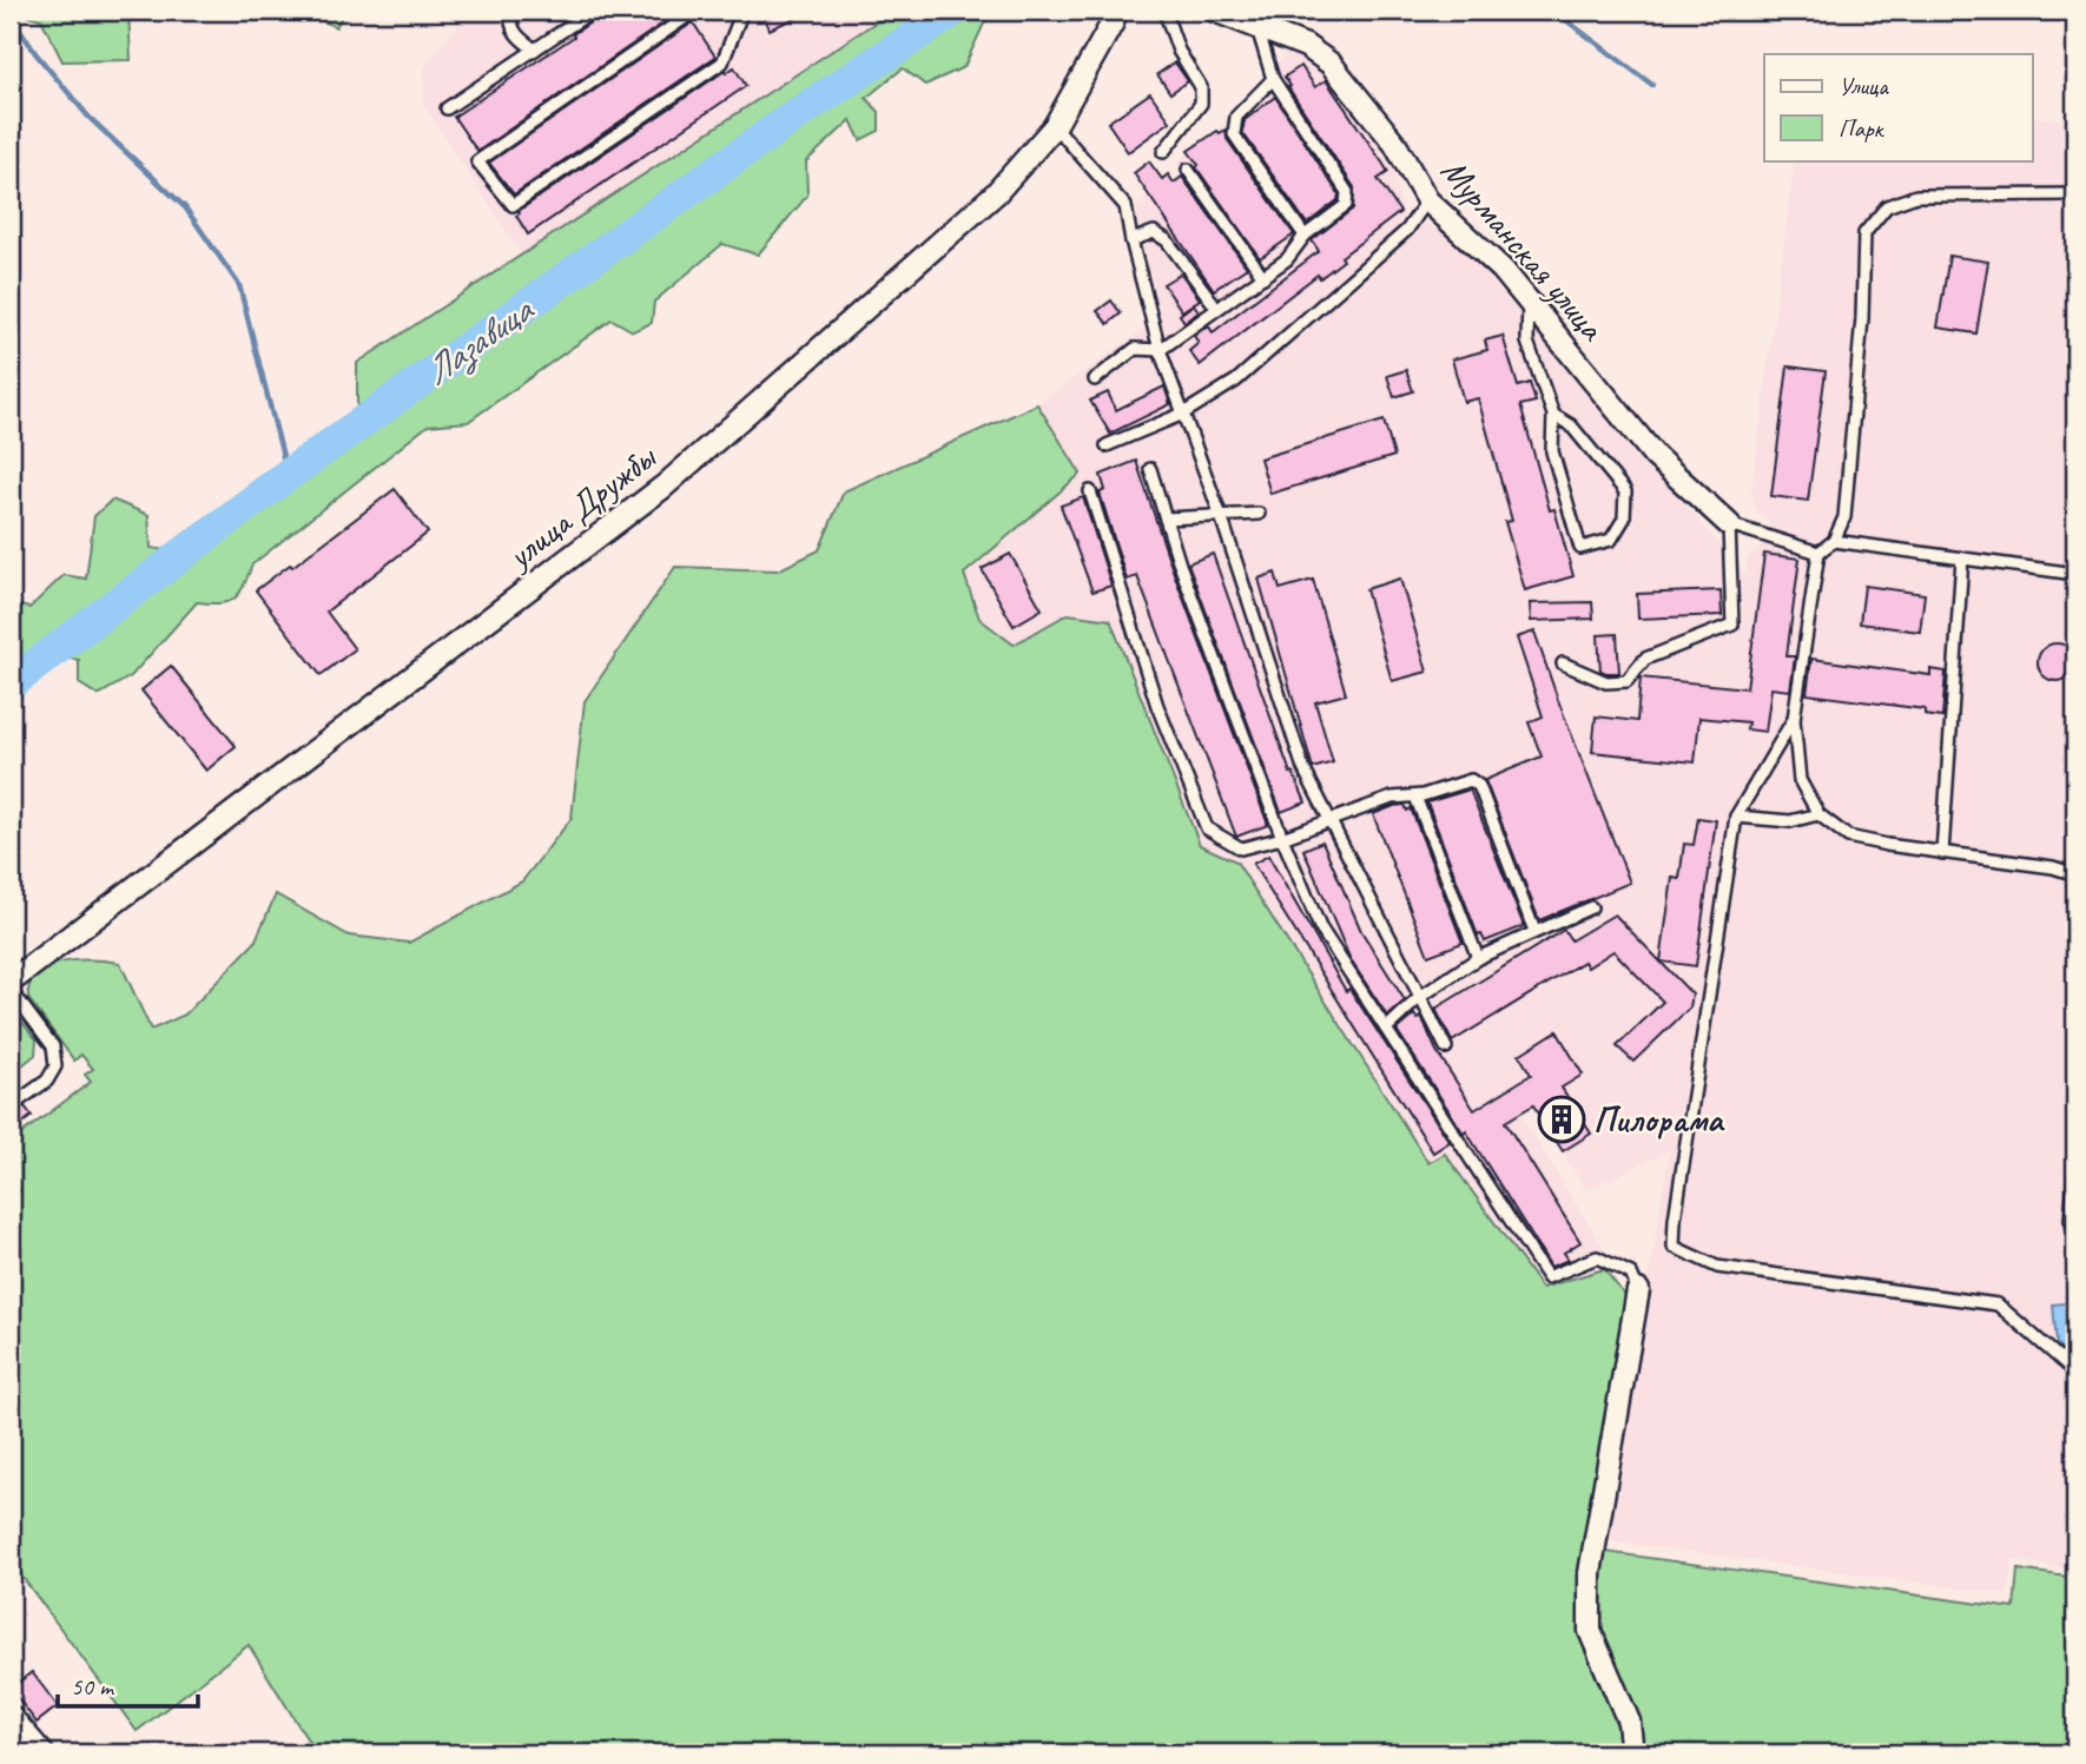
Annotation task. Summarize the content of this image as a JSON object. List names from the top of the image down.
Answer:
{
  "streets": {
    "street": ["Мурманская улица", "улица Дружбы"]
  },
  "water": ["Лазавица"],
  "places": {
    "building": ["Пилорама"]
  },
  "legend": ["Улица", "Парк"],
  "scale_bar": "50 m"
}
